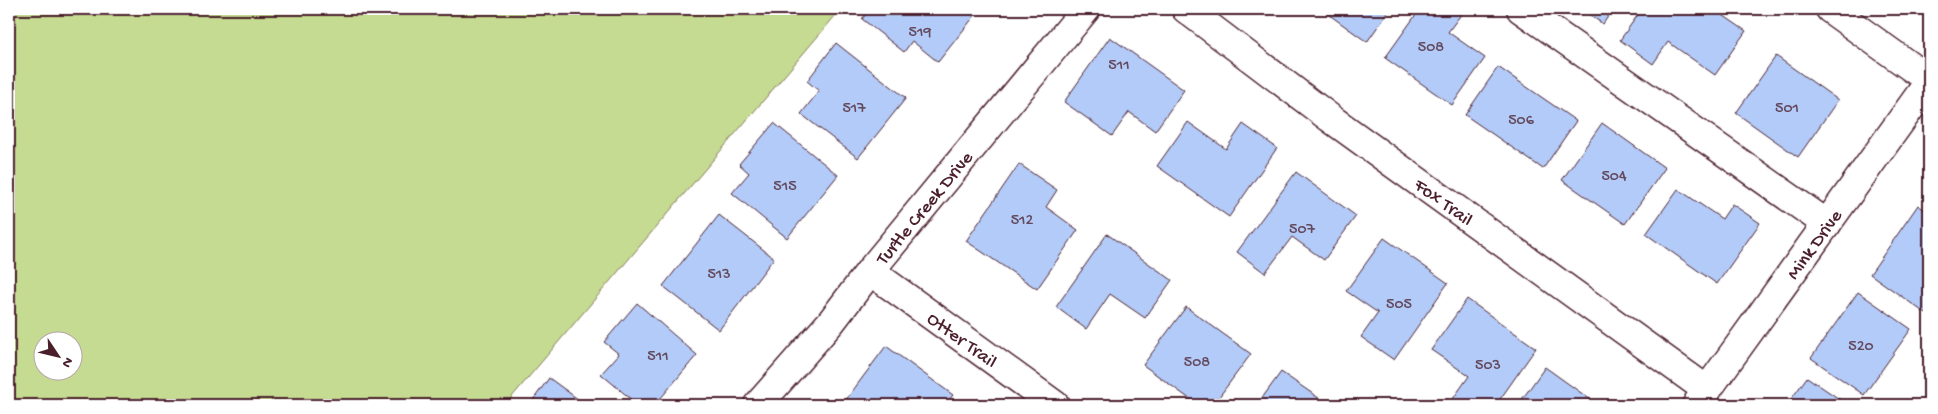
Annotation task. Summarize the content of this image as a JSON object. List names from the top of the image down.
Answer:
{
  "streets": {
    "street": [
      "Fox Trail",
      "Turtle Creek Drive",
      "Mink Drive",
      "Otter Trail"
    ]
  },
  "crossings": [
    ["Fox Trail", "Mink Drive"],
    ["Turtle Creek Drive", "Otter Trail"]
  ],
  "house_numbers": [
    "519",
    "508",
    "511",
    "517",
    "501",
    "506",
    "504",
    "515",
    "512",
    "507",
    "513",
    "505",
    "520",
    "511",
    "508",
    "503"
  ],
  "north": "bottom right"
}
